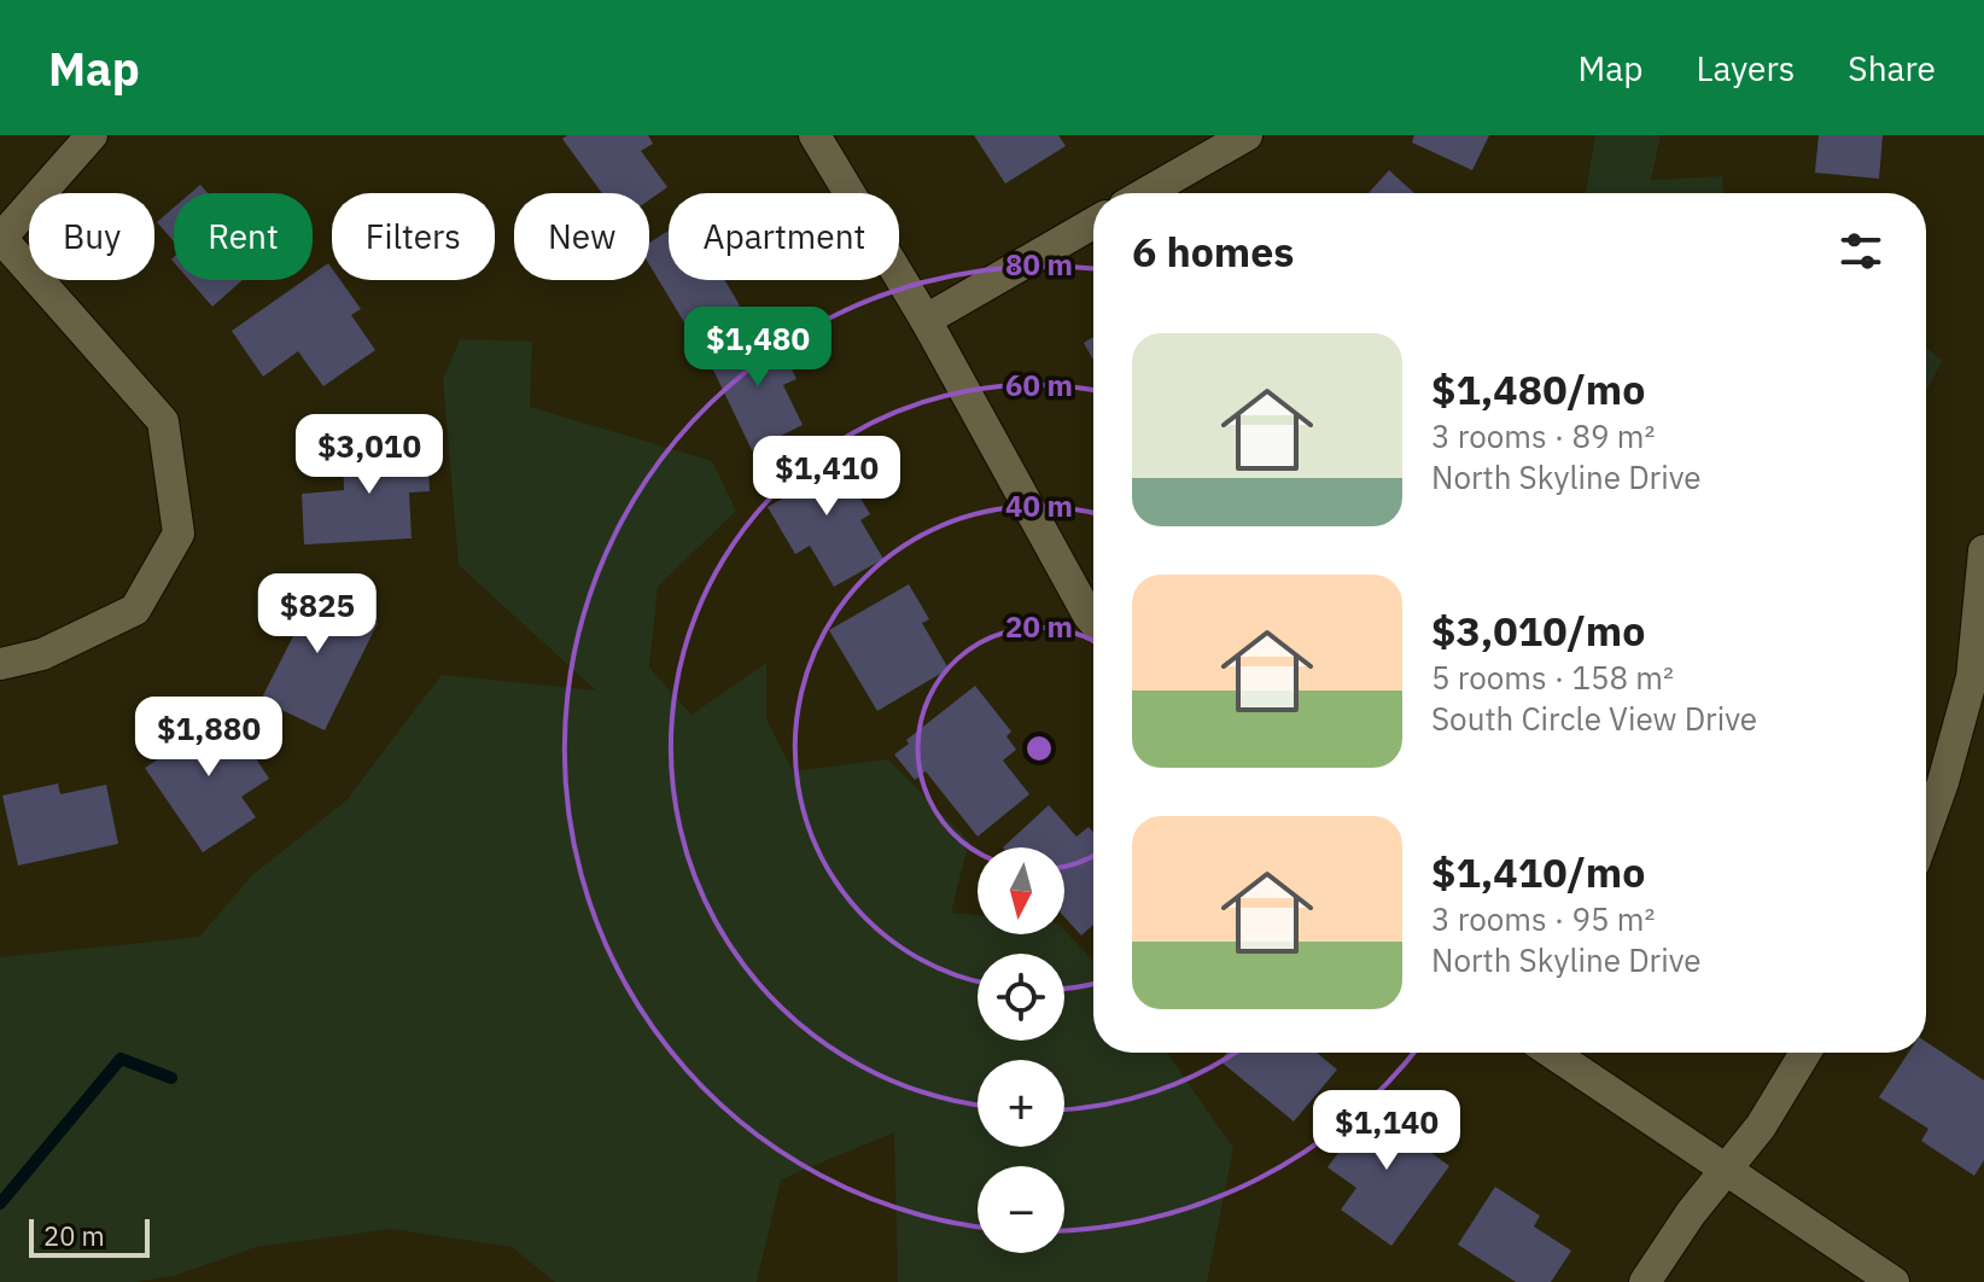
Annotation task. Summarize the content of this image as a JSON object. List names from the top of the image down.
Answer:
{
  "scale_bar": "20 m",
  "north": "bottom",
  "page": {
    "header": "Map",
    "nav": ["Map", "Layers", "Share"],
    "chip": [
      "Buy",
      "Rent",
      "Filters",
      "New",
      "Apartment"
    ],
    "heading": "6 homes",
    "price": [
      "$1,480",
      "$3,010",
      "$1,410",
      "$825",
      "$1,880",
      "$1,140"
    ],
    "list": [
      {
        "name": "$1,480/mo",
        "note": "3 rooms · 89 m² · North Skyline Drive"
      },
      {
        "name": "$3,010/mo",
        "note": "5 rooms · 158 m² · South Circle View Drive"
      },
      {
        "name": "$1,410/mo",
        "note": "3 rooms · 95 m² · North Skyline Drive"
      }
    ],
    "map_buttons": ["+", "−"],
    "scale": "20 m"
  },
  "rings": [
    "80 m",
    "60 m",
    "40 m",
    "20 m"
  ]
}
